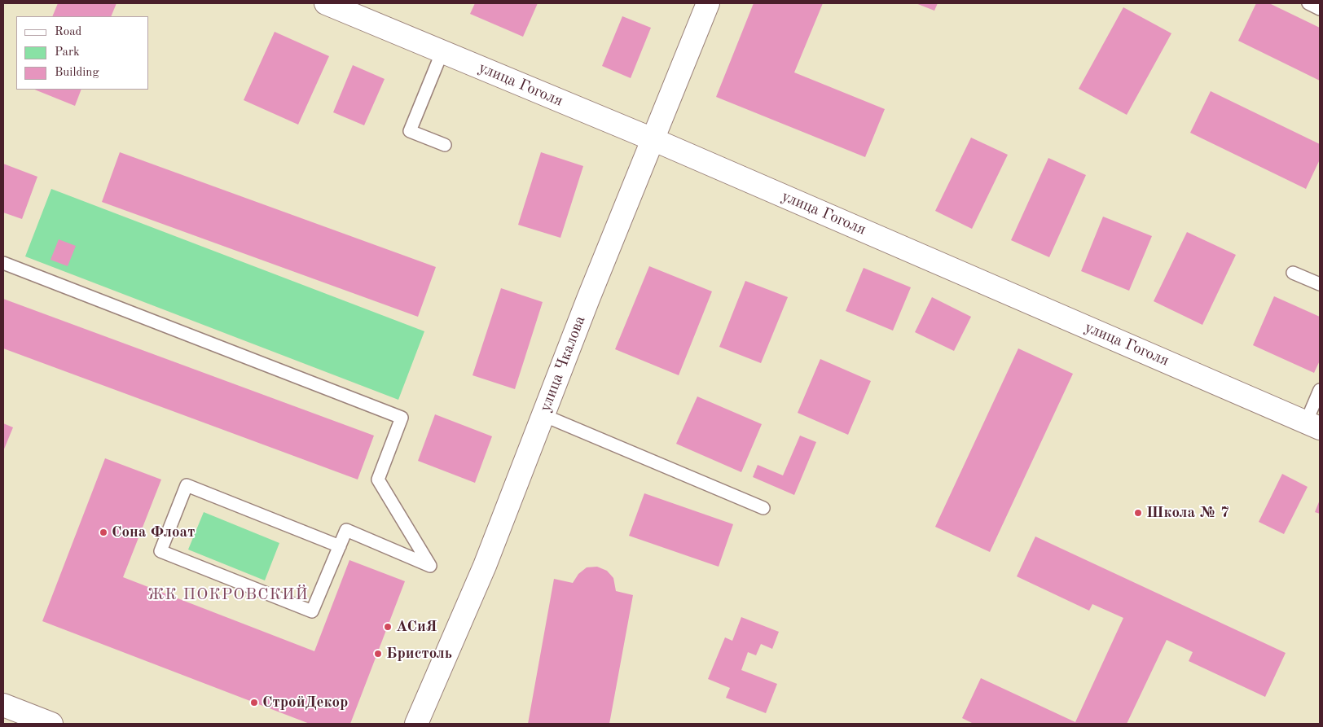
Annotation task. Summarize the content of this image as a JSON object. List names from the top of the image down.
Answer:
{
  "streets": {
    "main road": ["улица Гоголя", "улица Чкалова"]
  },
  "crossings": [
    ["улица Гоголя", "улица Чкалова"]
  ],
  "districts": ["ЖК ПОКРОВСКИЙ"],
  "places": [
    "Школа № 7",
    "Сона Флоат",
    "АСиЯ",
    "Бристоль",
    "СтройДекор"
  ],
  "legend": ["Road", "Park", "Building"]
}
